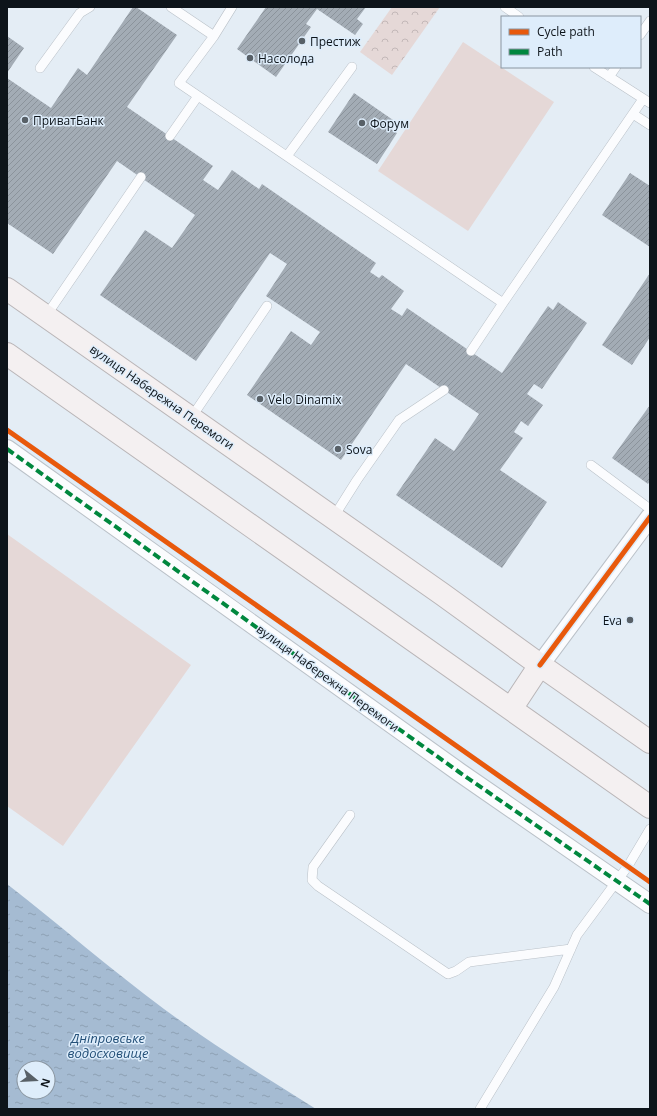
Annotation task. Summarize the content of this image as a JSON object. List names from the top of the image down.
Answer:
{
  "streets": {
    "main road": ["вулиця Набережна Перемоги"]
  },
  "water": ["Дніпровське водосховище"],
  "places": [
    "Престиж",
    "Насолода",
    "ПриватБанк",
    "Форум",
    "Velo Dinamix",
    "Sova",
    "Eva"
  ],
  "legend": ["Cycle path", "Path"],
  "north": "right"
}
